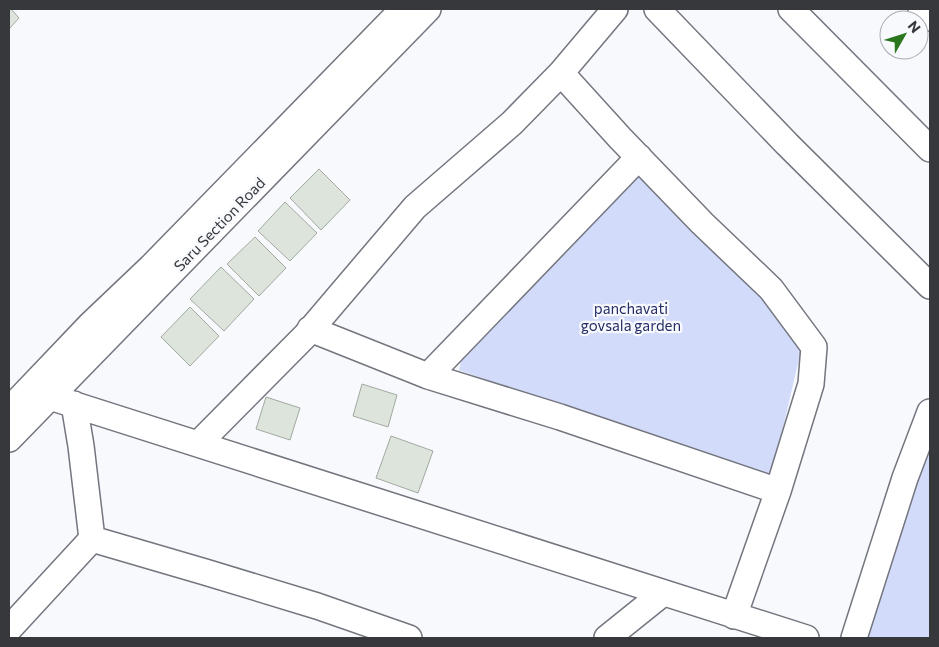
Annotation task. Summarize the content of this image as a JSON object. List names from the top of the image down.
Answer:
{
  "streets": {
    "street": ["Saru Section Road"]
  },
  "parks": ["panchavati govsala garden"],
  "north": "top right"
}
